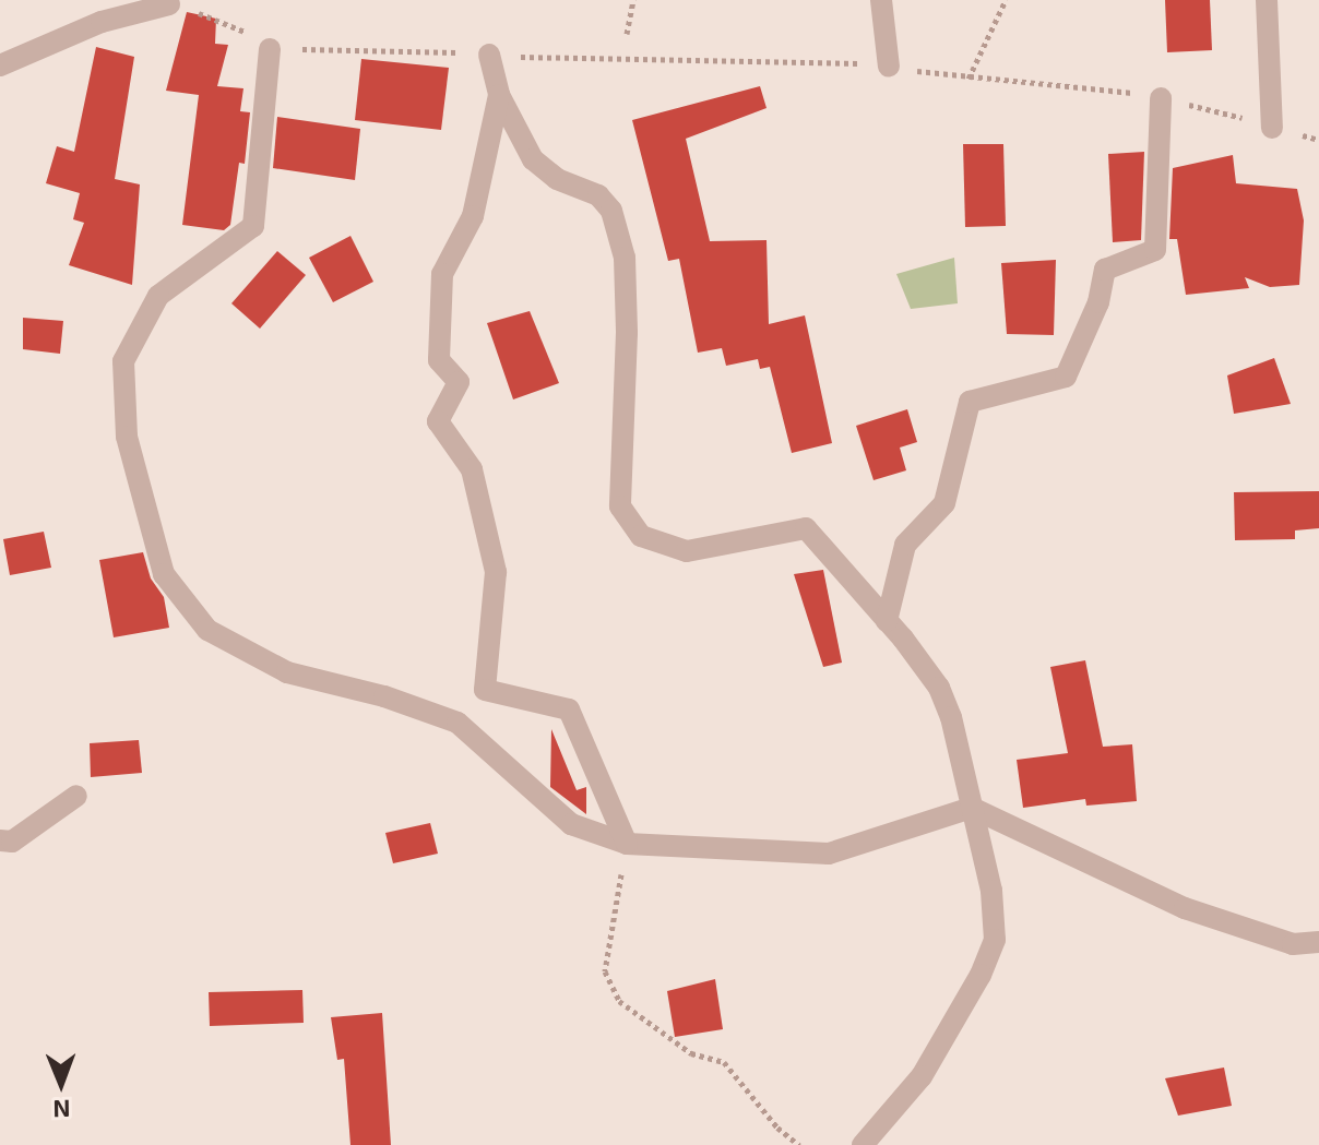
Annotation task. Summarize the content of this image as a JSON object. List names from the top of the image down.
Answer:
{
  "north": "bottom"
}
